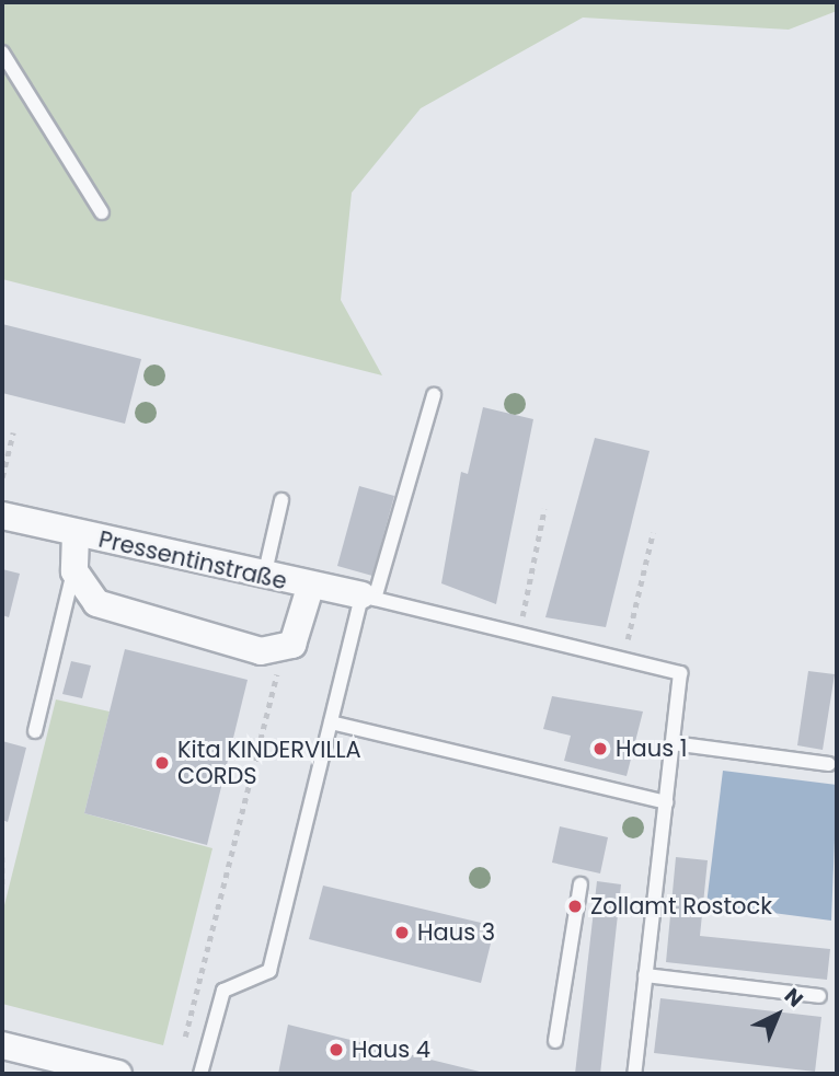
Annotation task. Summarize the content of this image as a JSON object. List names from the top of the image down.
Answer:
{
  "streets": {
    "street": ["Pressentinstraße"]
  },
  "places": [
    "Haus 1",
    "Kita KINDERVILLA CORDS",
    "Zollamt Rostock",
    "Haus 3",
    "Haus 4"
  ],
  "north": "top right"
}
